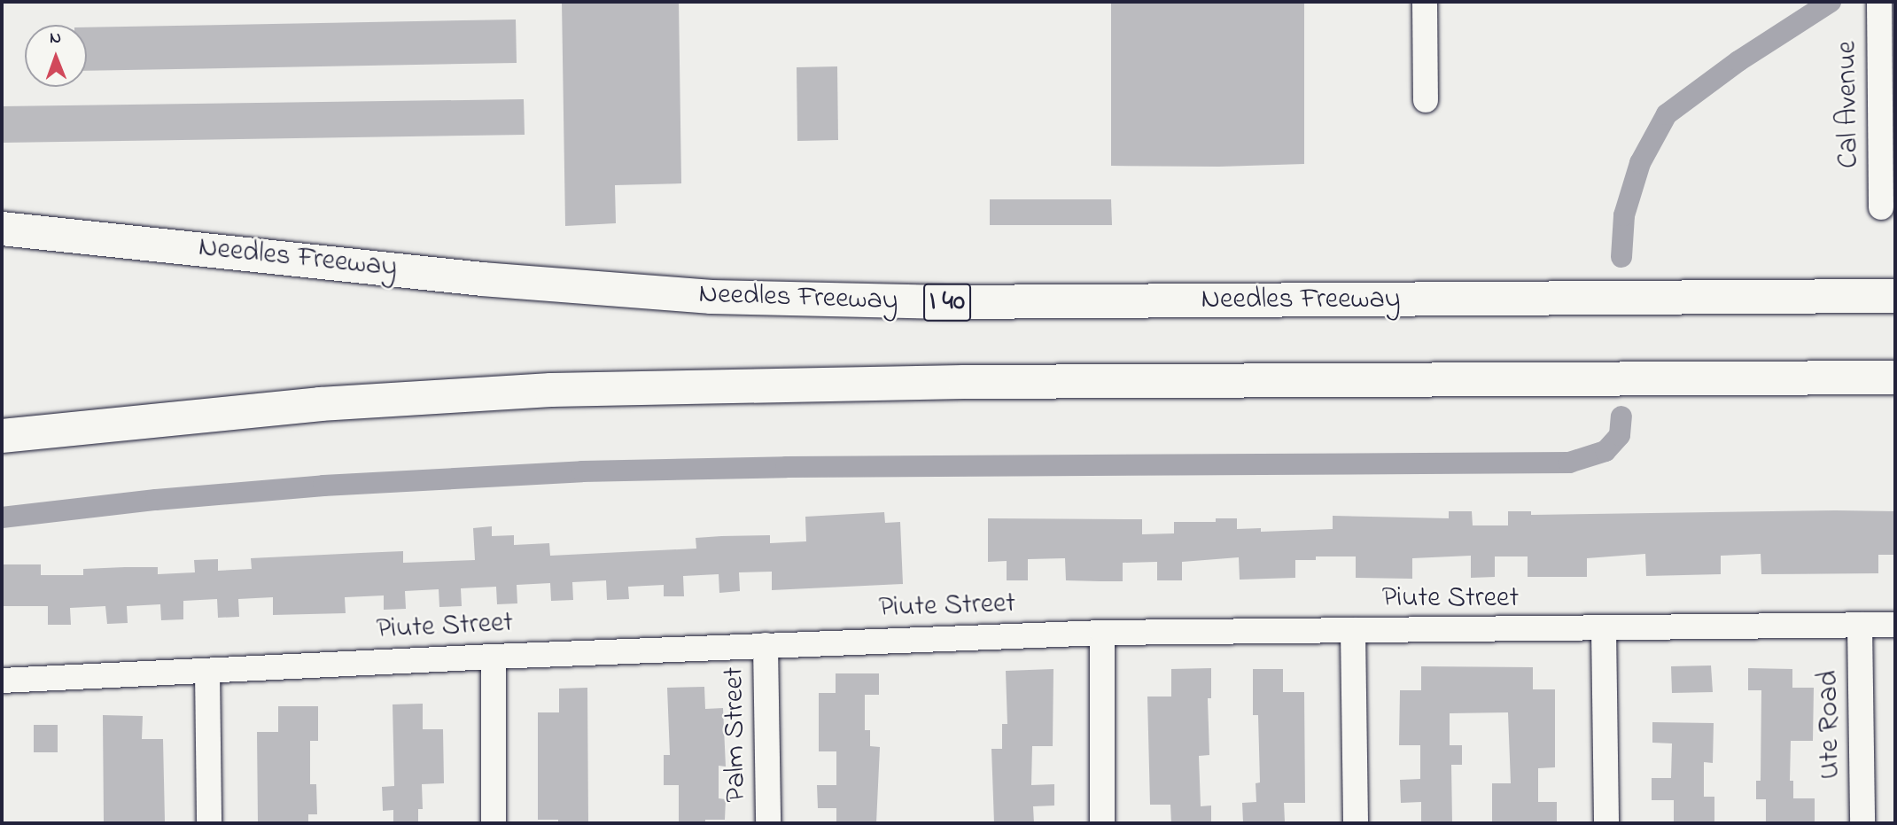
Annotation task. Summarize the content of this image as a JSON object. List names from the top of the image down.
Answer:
{
  "streets": {
    "highway": ["Needles Freeway", "I 40"],
    "street": [
      "Cal Avenue",
      "Piute Street",
      "Ute Road",
      "Palm Street"
    ]
  },
  "crossings": [
    ["Piute Street", "Ute Road"],
    ["Piute Street", "Palm Street"]
  ],
  "north": "top"
}
